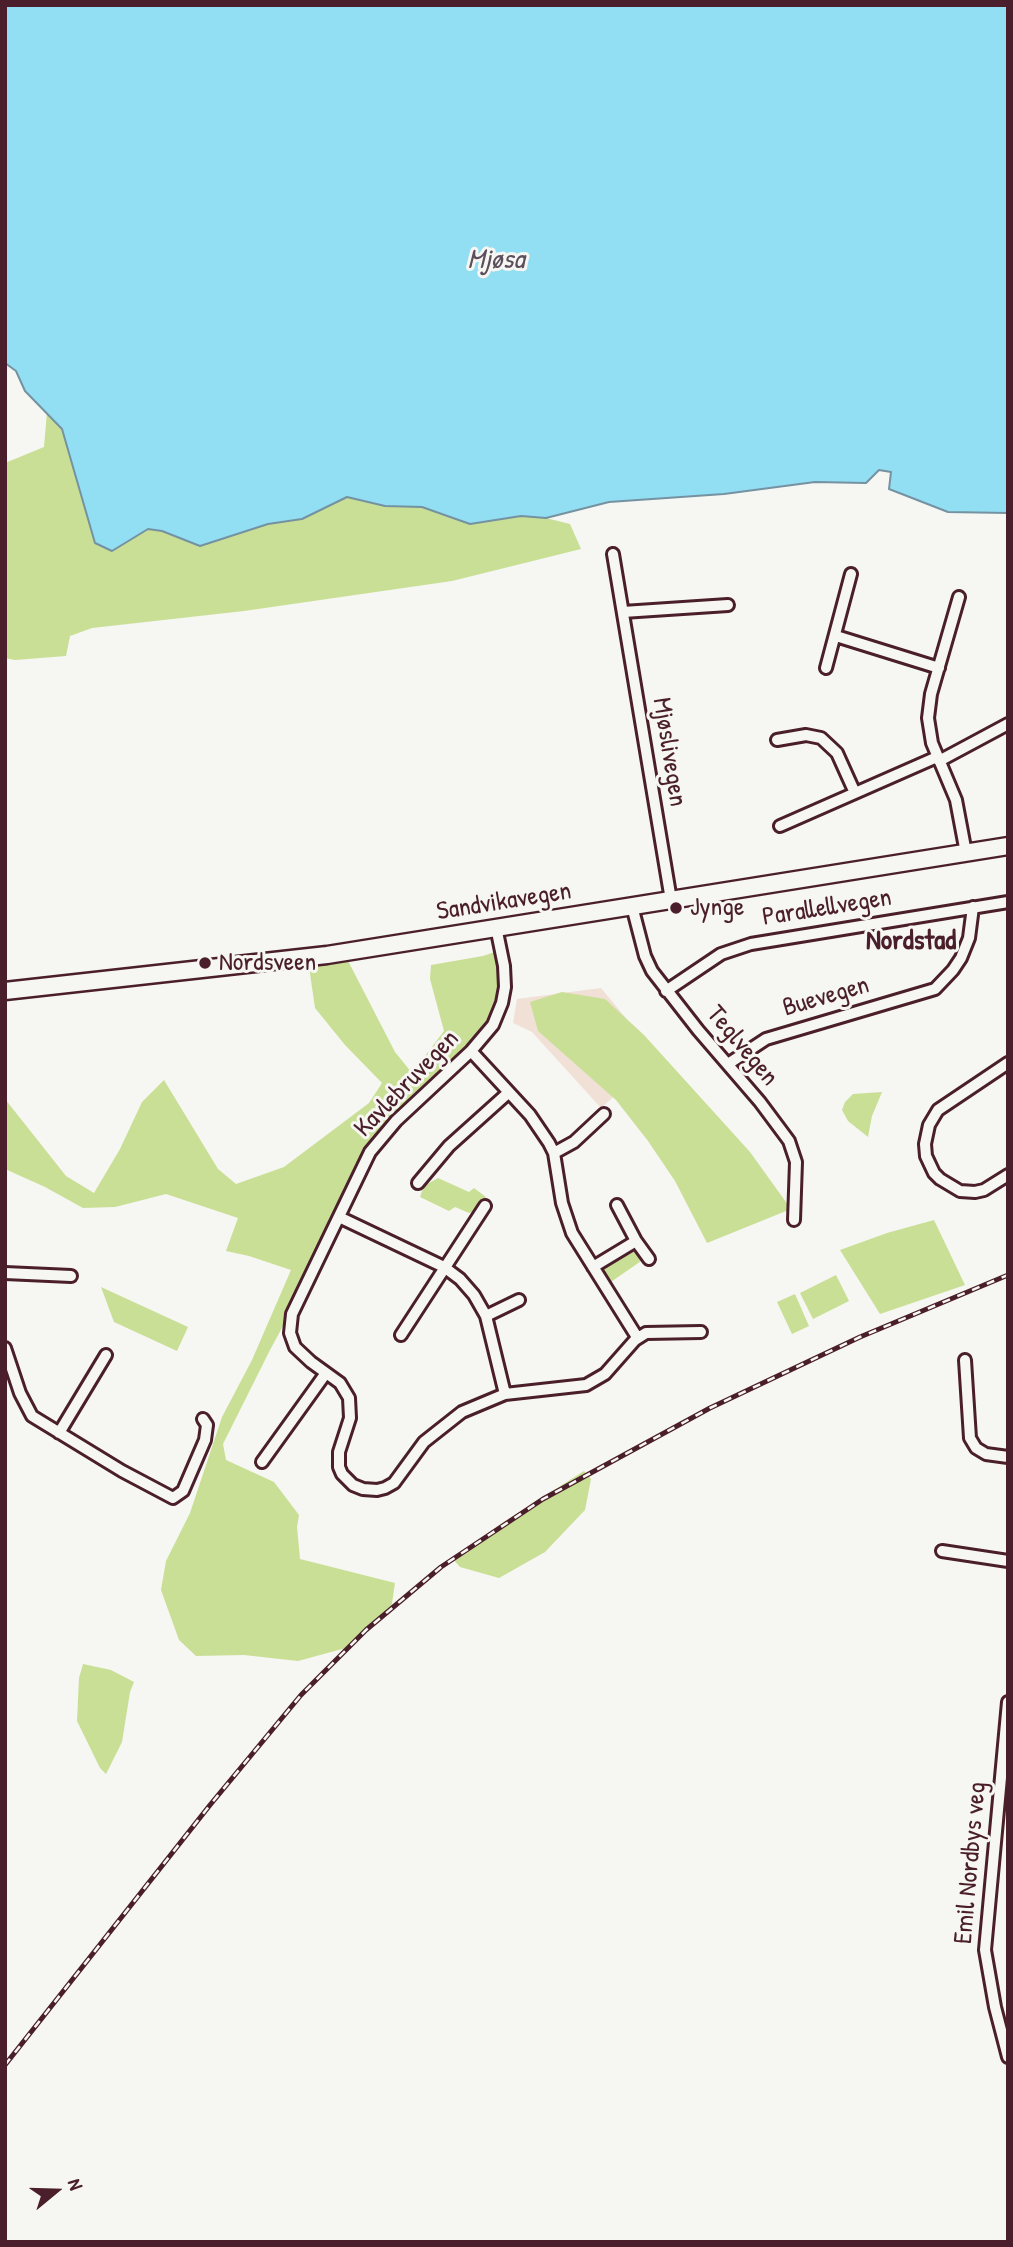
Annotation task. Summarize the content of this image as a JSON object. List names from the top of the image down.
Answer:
{
  "streets": {
    "main road": ["Sandvikavegen"],
    "street": [
      "Mjøslivegen",
      "Parallellvegen",
      "Buevegen",
      "Teglvegen",
      "Kavlebruvegen",
      "Emil Nordbys veg"
    ]
  },
  "crossings": [
    ["Mjøslivegen", "Sandvikavegen"],
    ["Sandvikavegen", "Teglvegen"],
    ["Sandvikavegen", "Kavlebruvegen"],
    ["Parallellvegen", "Buevegen"],
    ["Parallellvegen", "Teglvegen"],
    ["Buevegen", "Teglvegen"]
  ],
  "districts": ["Nordstad"],
  "water": ["Mjøsa"],
  "places": ["Jynge", "Nordsveen"],
  "north": "right"
}
